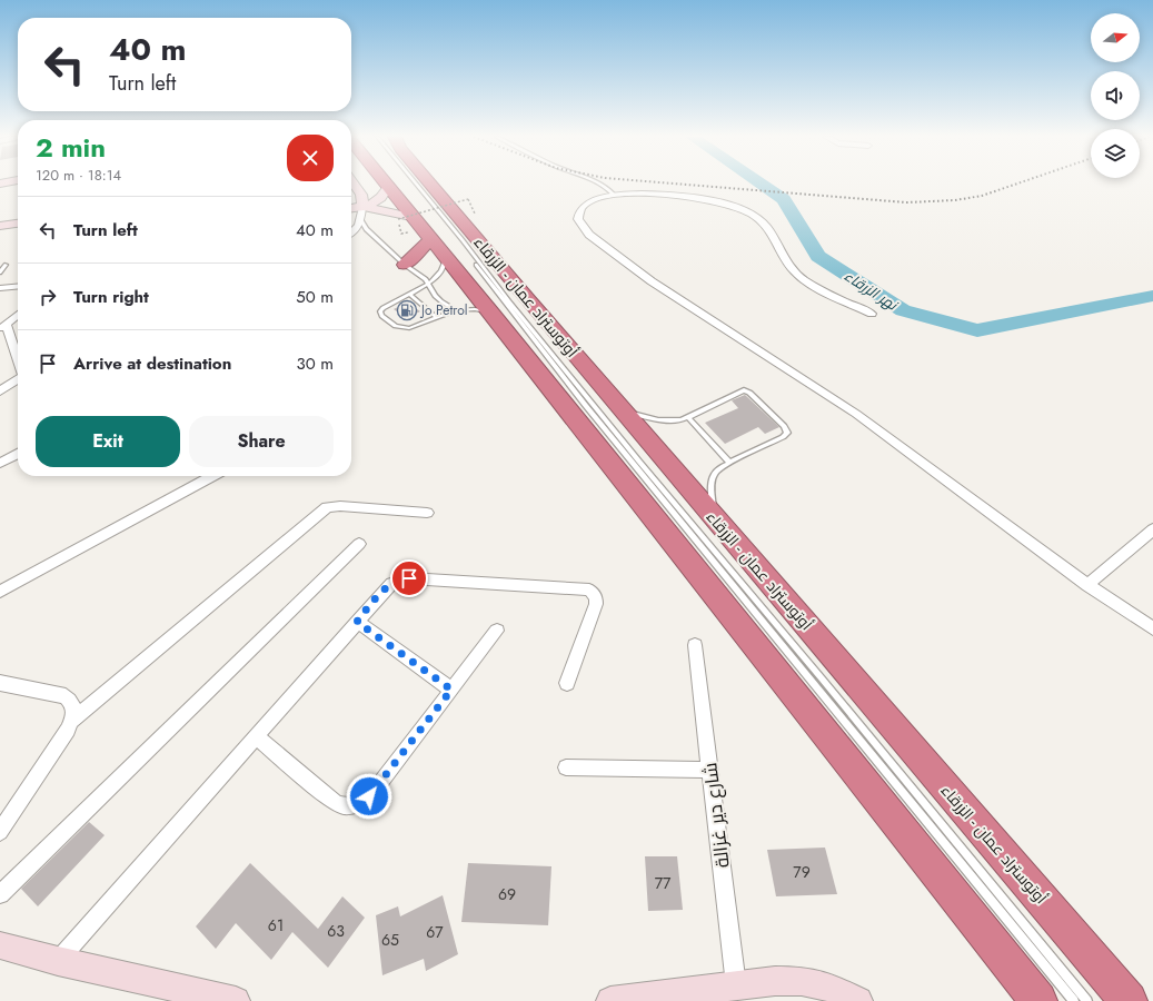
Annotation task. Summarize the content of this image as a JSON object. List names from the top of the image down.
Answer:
{
  "streets": {
    "highway": ["أوتوستراد عمان - الزرقاء"],
    "street": ["شارع دير غزالة"]
  },
  "water": ["نهر الزرقاء"],
  "places": {
    "fuel station": ["Jo Petrol"]
  },
  "house_numbers": [
    "79",
    "77",
    "69",
    "61",
    "63",
    "67",
    "65"
  ],
  "north": "right",
  "page": {
    "turn": ["40 m", "Turn left"],
    "heading": ["2 min", "120 m · 18:14"],
    "list": [
      {
        "name": "Turn left",
        "value": "40 m"
      },
      {
        "name": "Turn right",
        "value": "50 m"
      },
      {
        "name": "Arrive at destination",
        "value": "30 m"
      }
    ],
    "buttons": ["Exit", "Share"]
  }
}
